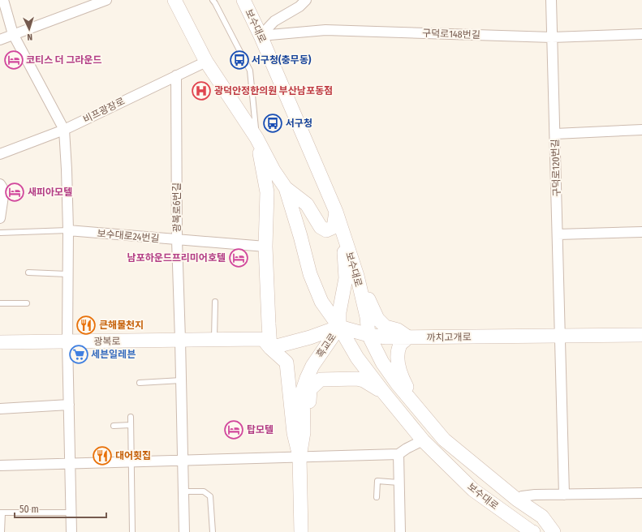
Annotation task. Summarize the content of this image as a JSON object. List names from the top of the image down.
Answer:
{
  "streets": {
    "main road": [
      "보수대로",
      "까치고개로",
      "광복로",
      "흑교로"
    ],
    "street": [
      "구덕로148번길",
      "비프광장로",
      "구덕로120번길",
      "광복로6번길",
      "보수대로24번길"
    ]
  },
  "crossings": [
    ["보수대로", "구덕로148번길"],
    ["보수대로", "비프광장로"],
    ["보수대로", "보수대로24번길"],
    ["보수대로", "까치고개로"],
    ["보수대로", "광복로"],
    ["보수대로", "흑교로"],
    ["구덕로148번길", "구덕로120번길"],
    ["비프광장로", "광복로6번길"],
    ["구덕로120번길", "까치고개로"],
    ["광복로6번길", "보수대로24번길"],
    ["광복로6번길", "광복로"],
    ["까치고개로", "흑교로"],
    ["광복로", "흑교로"]
  ],
  "places": {
    "hotel": [
      "코티스 더 그라운드",
      "새피아모텔",
      "남포하운드프리미어호텔",
      "탑모텔"
    ],
    "bus stop": ["서구청(충무동)", "서구청"],
    "hospital": ["광덕안정한의원 부산남포동점"],
    "restaurant": ["큰해물천지", "대어횟집"],
    "supermarket": ["세븐일레븐"]
  },
  "scale_bar": "50 m",
  "north": "bottom"
}
